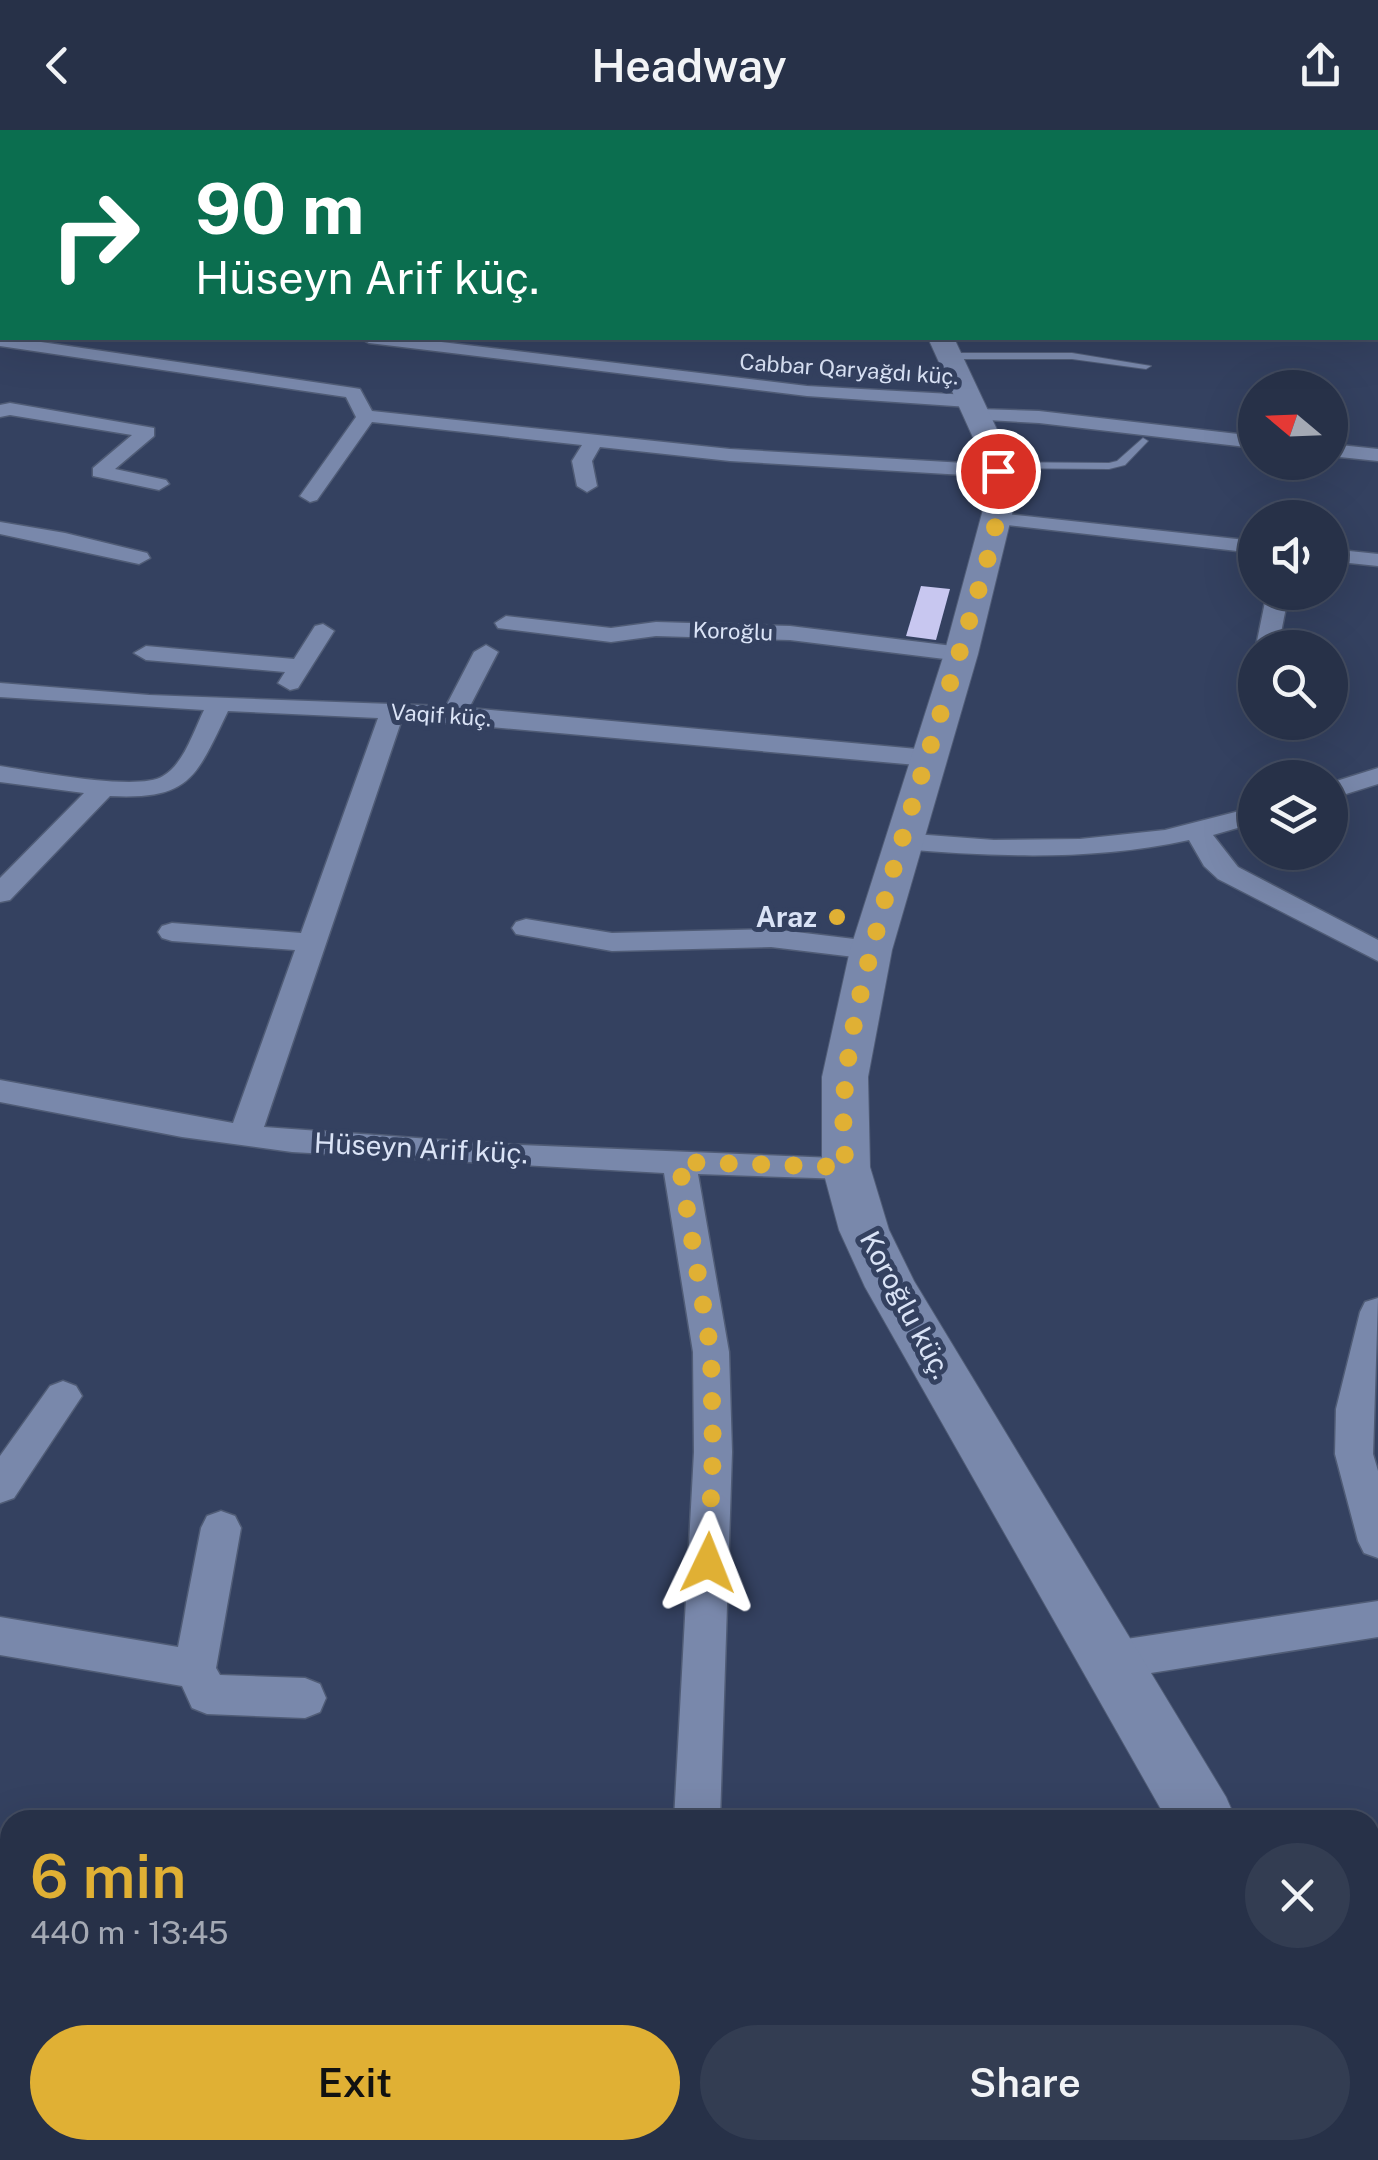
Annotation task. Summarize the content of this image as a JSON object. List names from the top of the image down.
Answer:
{
  "streets": {
    "street": [
      "Cabbar Qaryağdı küç.",
      "Koroğlu",
      "Vaqif küç.",
      "Hüseyn Arif küç.",
      "Koroğlu küç."
    ]
  },
  "crossings": [
    ["Cabbar Qaryağdı küç.", "Koroğlu küç."],
    ["Koroğlu", "Koroğlu küç."],
    ["Vaqif küç.", "Koroğlu küç."],
    ["Hüseyn Arif küç.", "Koroğlu küç."]
  ],
  "places": ["Araz"],
  "north": "left",
  "page": {
    "header": "Headway",
    "turn": ["90 m", "Hüseyn Arif küç."],
    "heading": ["6 min", "440 m · 13:45"],
    "buttons": ["Exit", "Share"]
  }
}
